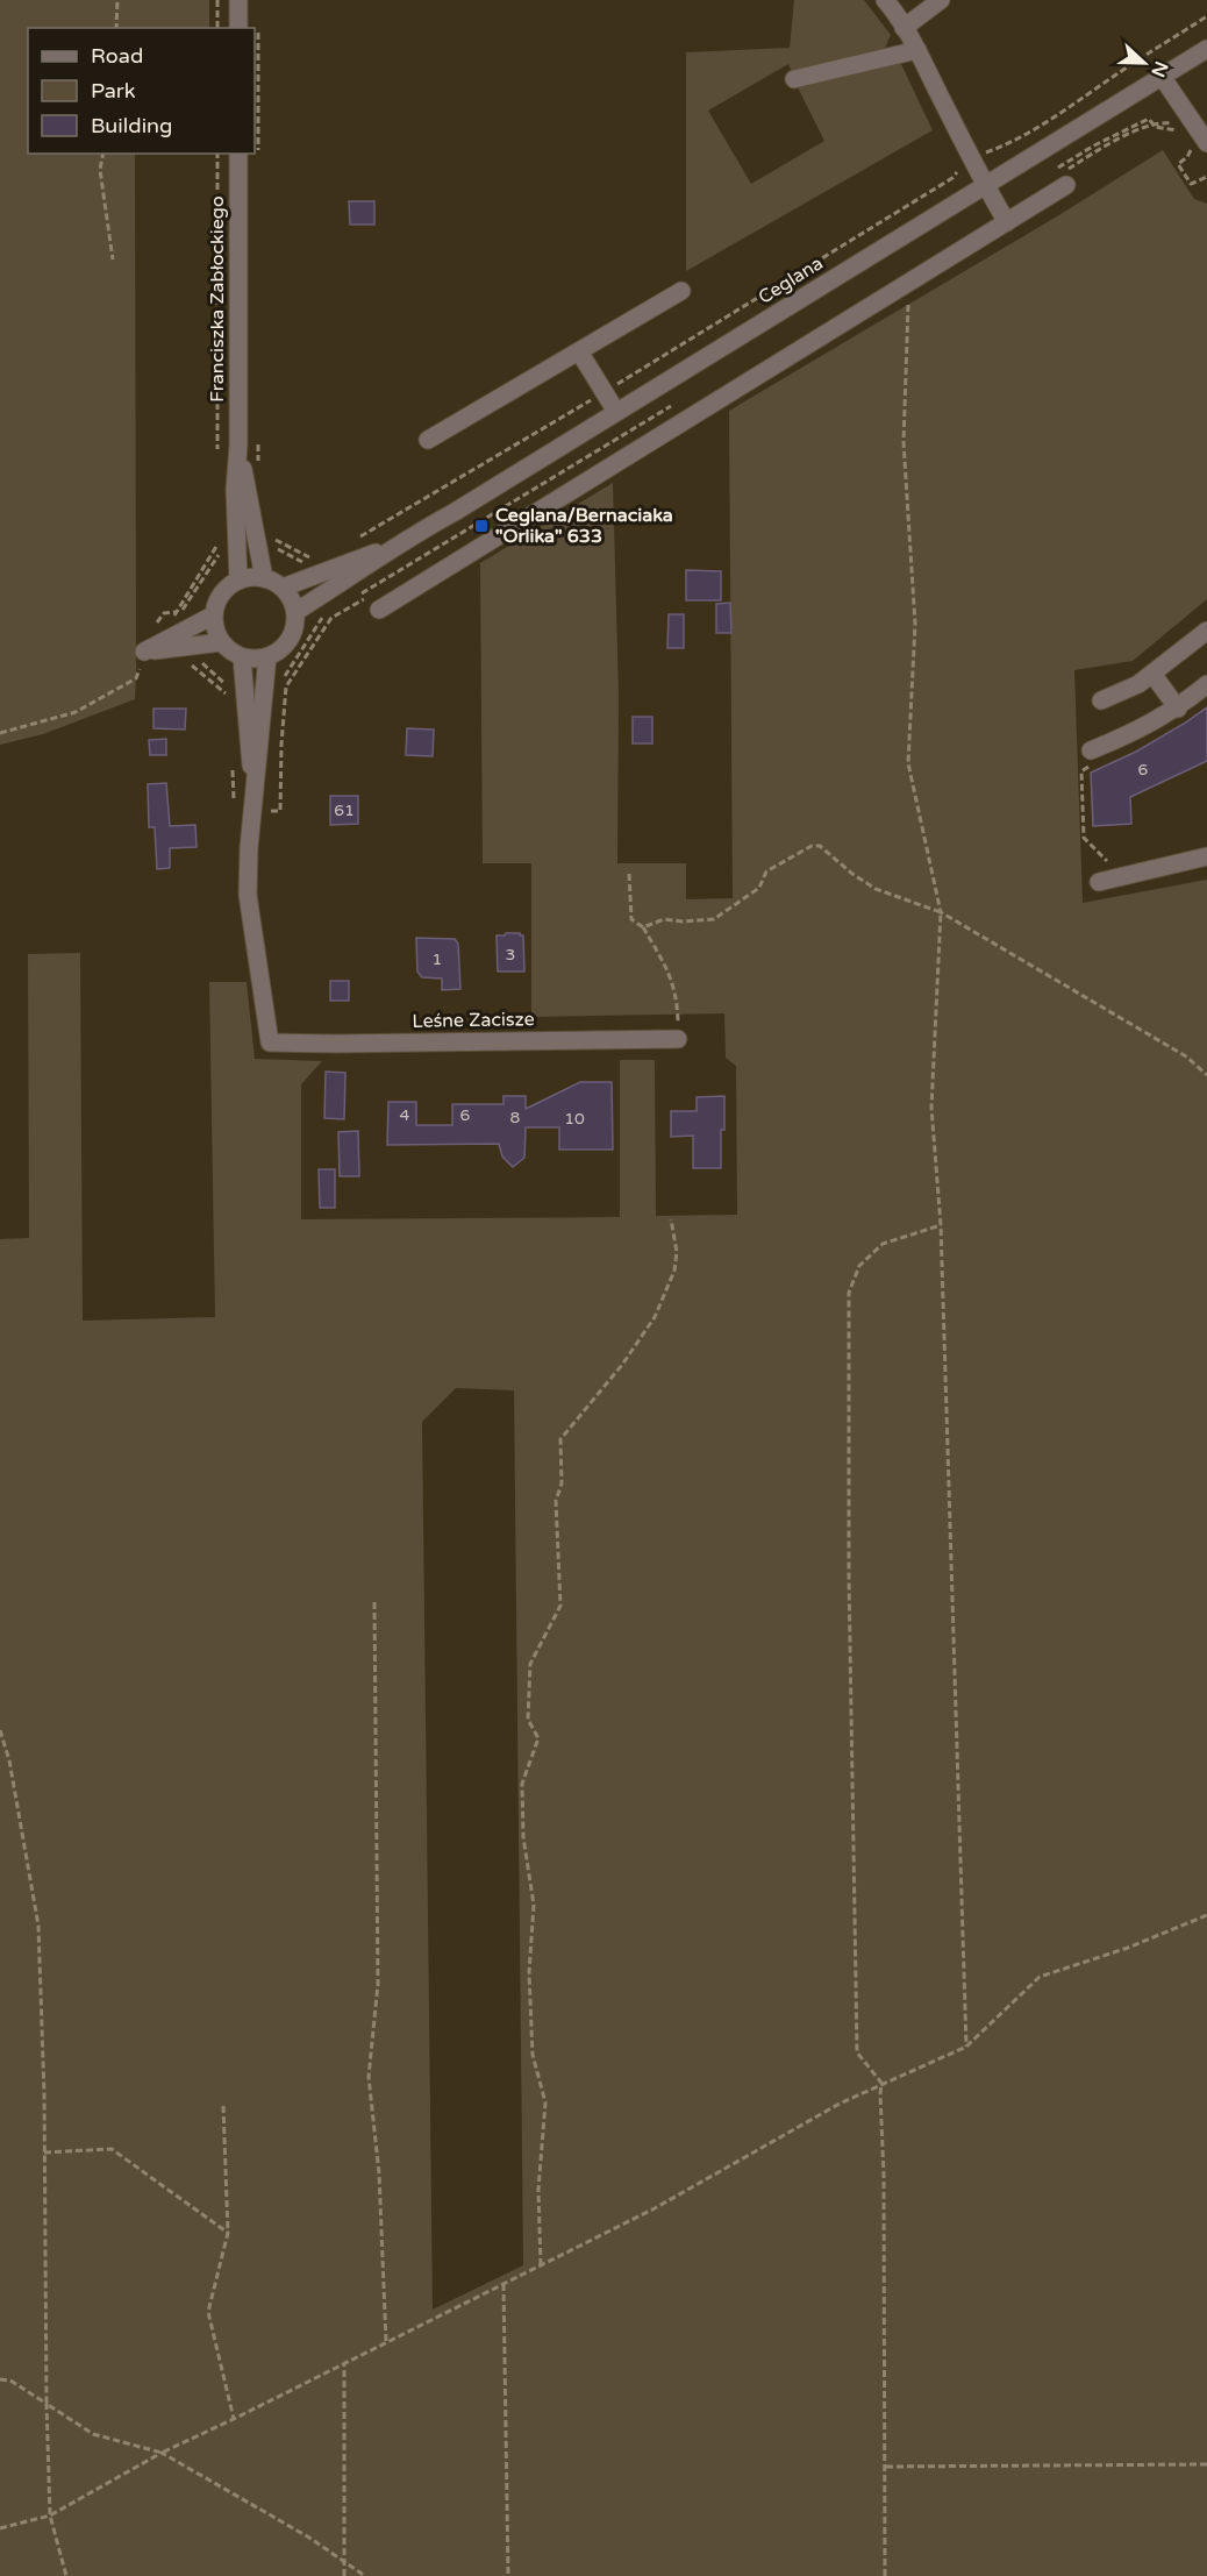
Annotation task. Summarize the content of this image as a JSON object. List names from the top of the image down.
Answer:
{
  "streets": {
    "street": ["Ceglana", "Franciszka Zabłockiego", "Leśne Zacisze"]
  },
  "crossings": [
    ["Ceglana", "Franciszka Zabłockiego"]
  ],
  "places": {
    "transit": ["Ceglana/Bernaciaka \"Orlika\" 633"]
  },
  "house_numbers": [
    "6",
    "61",
    "3",
    "1",
    "4",
    "6",
    "8",
    "10"
  ],
  "legend": ["Road", "Park", "Building"],
  "north": "right"
}
